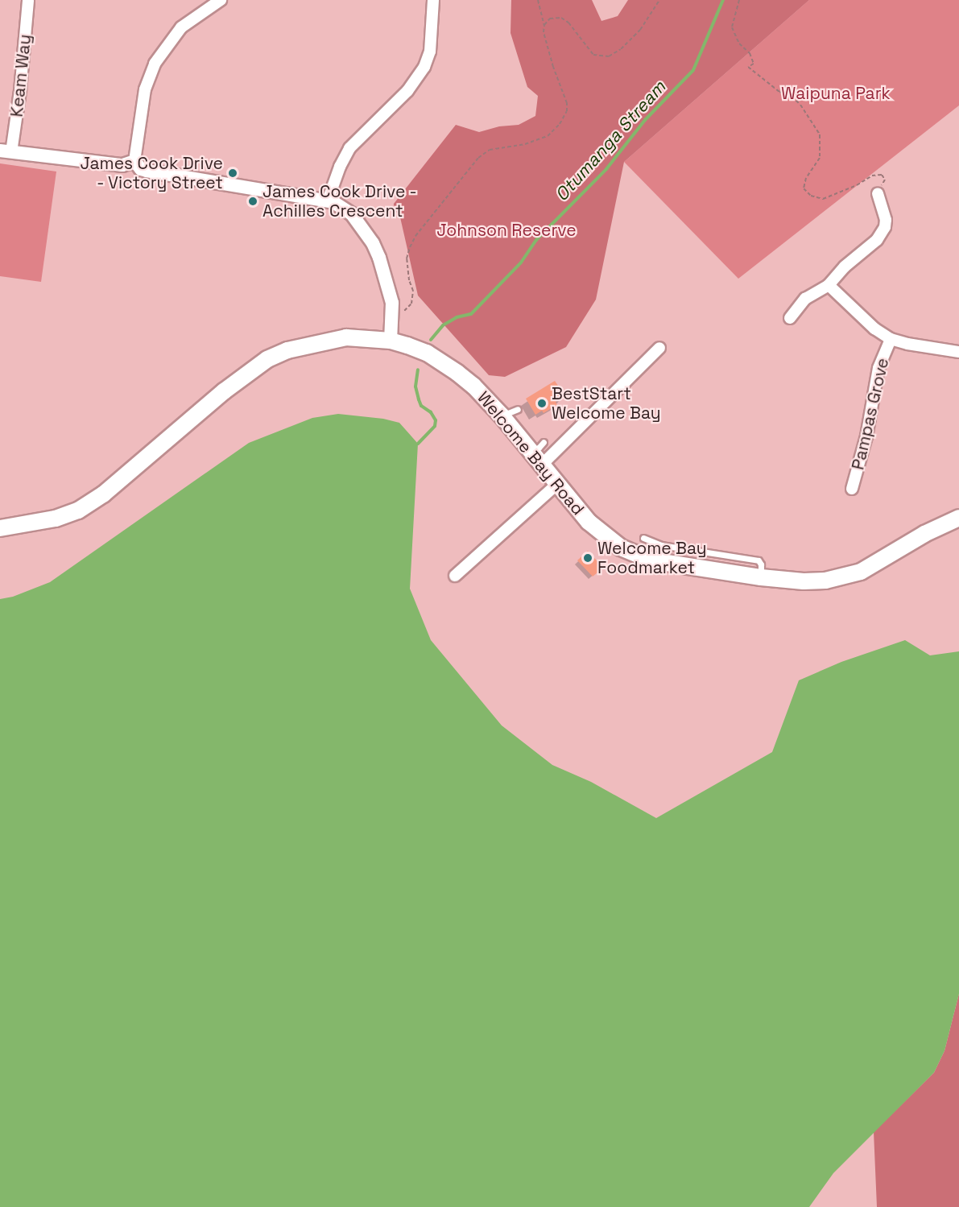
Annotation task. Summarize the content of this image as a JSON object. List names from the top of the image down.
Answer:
{
  "streets": {
    "main road": ["Welcome Bay Road"],
    "street": ["Keam Way", "Pampas Grove"]
  },
  "water": ["Otumanga Stream"],
  "parks": ["Waipuna Park", "Johnson Reserve"],
  "places": [
    "James Cook Drive - Victory Street",
    "James Cook Drive - Achilles Crescent",
    "BestStart Welcome Bay",
    "Welcome Bay Foodmarket"
  ]
}
